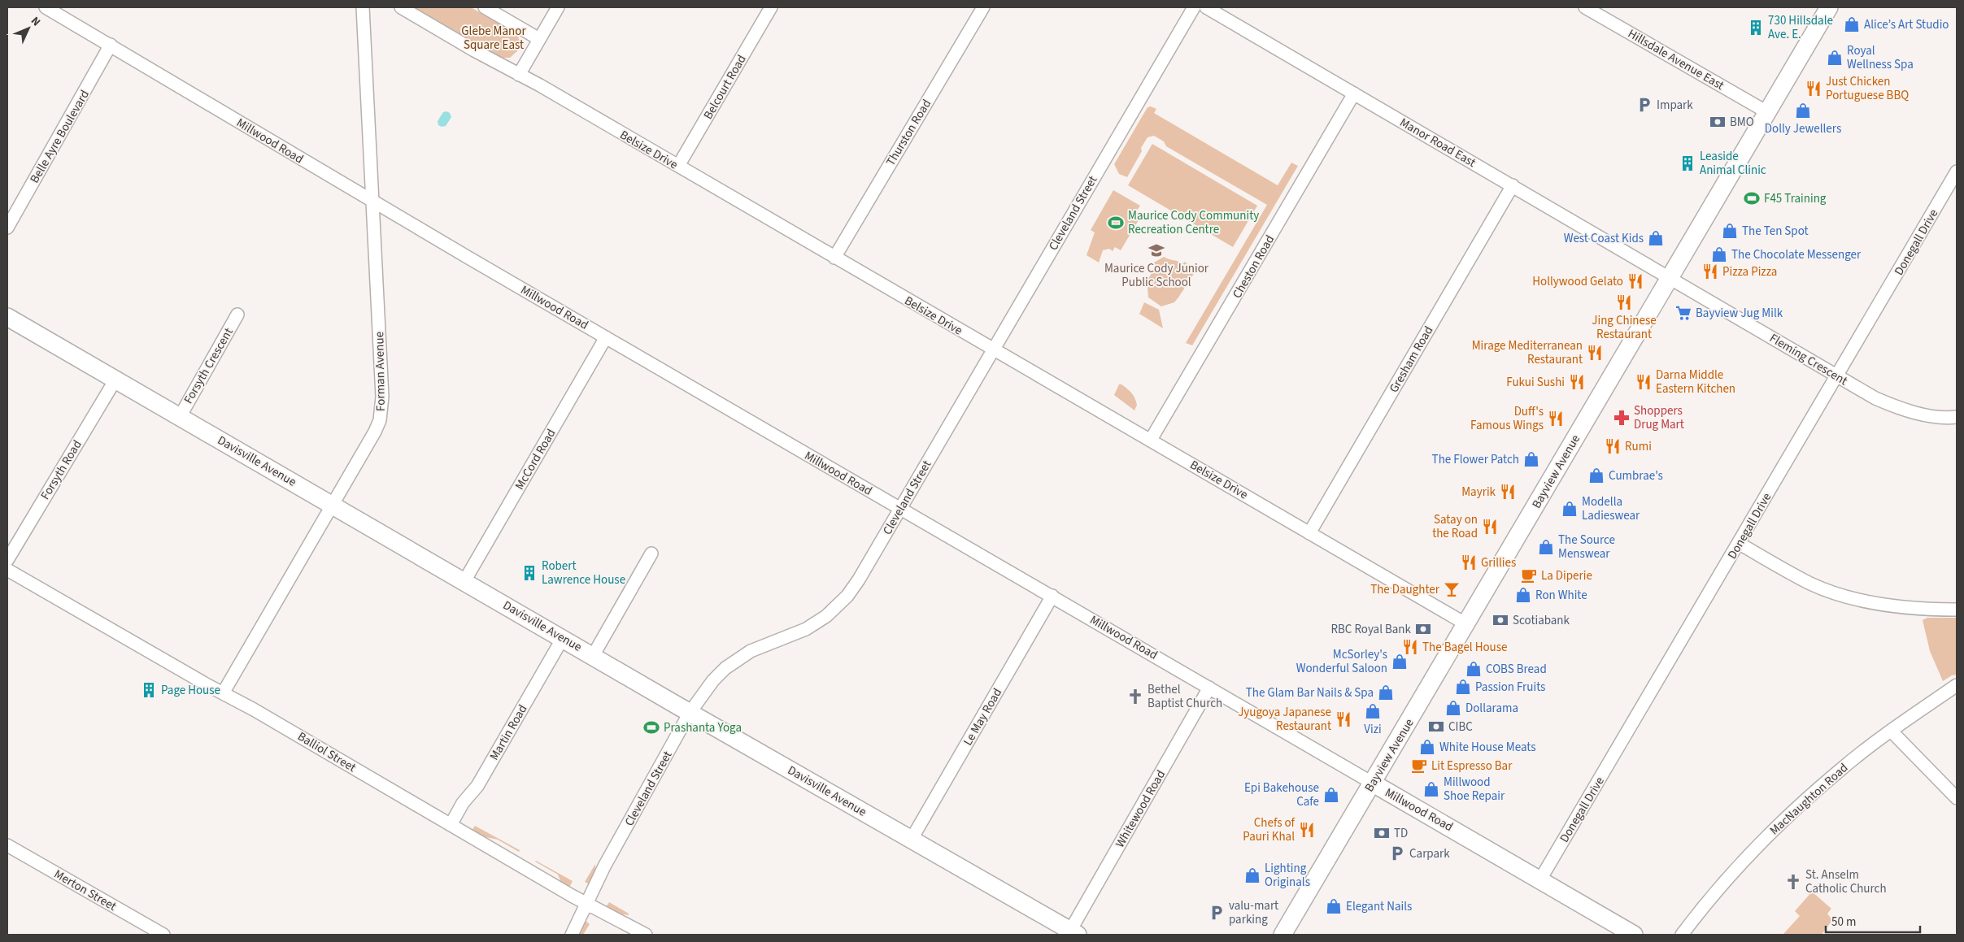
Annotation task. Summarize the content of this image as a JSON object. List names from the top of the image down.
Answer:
{
  "streets": {
    "street": [
      "Hillsdale Avenue East",
      "Belcourt Road",
      "Thurston Road",
      "Belle Ayre Boulevard",
      "Millwood Road",
      "Manor Road East",
      "Belsize Drive",
      "Cleveland Street",
      "Donegall Drive",
      "Cheston Road",
      "Gresham Road",
      "Fleming Crescent",
      "Forsyth Crescent",
      "Forman Avenue",
      "McCord Road",
      "Davisville Avenue",
      "Forsyth Road",
      "Bayview Avenue",
      "Le May Road",
      "Martin Road",
      "Balliol Street",
      "MacNaughton Road",
      "Whitewood Road",
      "Merton Street"
    ]
  },
  "crossings": [
    ["Hillsdale Avenue East", "Bayview Avenue"],
    ["Belcourt Road", "Belsize Drive"],
    ["Thurston Road", "Belsize Drive"],
    ["Belle Ayre Boulevard", "Millwood Road"],
    ["Millwood Road", "Cleveland Street"],
    ["Millwood Road", "Donegall Drive"],
    ["Millwood Road", "Forman Avenue"],
    ["Millwood Road", "McCord Road"],
    ["Millwood Road", "Bayview Avenue"],
    ["Millwood Road", "Le May Road"],
    ["Millwood Road", "Whitewood Road"],
    ["Manor Road East", "Cheston Road"],
    ["Manor Road East", "Gresham Road"],
    ["Manor Road East", "Fleming Crescent"],
    ["Manor Road East", "Bayview Avenue"],
    ["Belsize Drive", "Cleveland Street"],
    ["Belsize Drive", "Cheston Road"],
    ["Belsize Drive", "Gresham Road"],
    ["Belsize Drive", "Bayview Avenue"],
    ["Cleveland Street", "Davisville Avenue"],
    ["Cleveland Street", "Balliol Street"],
    ["Donegall Drive", "Fleming Crescent"],
    ["Fleming Crescent", "Bayview Avenue"],
    ["Forsyth Crescent", "Davisville Avenue"],
    ["Forman Avenue", "Davisville Avenue"],
    ["Forman Avenue", "Balliol Street"],
    ["McCord Road", "Davisville Avenue"],
    ["Davisville Avenue", "Forsyth Road"],
    ["Davisville Avenue", "Le May Road"],
    ["Davisville Avenue", "Martin Road"],
    ["Davisville Avenue", "Whitewood Road"],
    ["Martin Road", "Balliol Street"]
  ],
  "parks": ["Glebe Manor Square East"],
  "places": {
    "shop": [
      "Alice’s Art Studio",
      "Royal Wellness Spa",
      "Dolly Jewellers",
      "The Ten Spot",
      "West Coast Kids",
      "The Chocolate Messenger",
      "The Flower Patch",
      "Cumbrae's",
      "Modella Ladieswear",
      "The Source Menswear",
      "Ron White",
      "McSorley's Wonderful Saloon",
      "COBS Bread",
      "Passion Fruits",
      "The Glam Bar Nails & Spa",
      "Dollarama",
      "Vizi",
      "White House Meats",
      "Millwood Shoe Repair",
      "Epi Bakehouse Cafe",
      "Lighting Originals",
      "Elegant Nails"
    ],
    "building": [
      "730 Hillsdale Ave. E.",
      "Leaside Animal Clinic",
      "Robert Lawrence House",
      "Page House"
    ],
    "restaurant": [
      "Just Chicken Portuguese BBQ",
      "Pizza Pizza",
      "Hollywood Gelato",
      "Jing Chinese Restaurant",
      "Mirage Mediterranean Restaurant",
      "Fukui Sushi",
      "Darna Middle Eastern Kitchen",
      "Duff's Famous Wings",
      "Rumi",
      "Mayrik",
      "Satay on the Road",
      "Grillies",
      "The Bagel House",
      "Jyugoya Japanese Restaurant",
      "Chefs of Pauri Khal"
    ],
    "parking": ["Impark", "Carpark", "valu-mart parking"],
    "bank": [
      "BMO",
      "Scotiabank",
      "RBC Royal Bank",
      "CIBC",
      "TD"
    ],
    "sports": ["F45 Training", "Maurice Cody Community Recreation Centre", "Prashanta Yoga"],
    "school or university": ["Maurice Cody Junior Public School"],
    "supermarket": ["Bayview Jug Milk"],
    "pharmacy": ["Shoppers Drug Mart"],
    "cafe": ["La Diperie", "Lit Espresso Bar"],
    "bar": ["The Daughter"],
    "church": ["Bethel Baptist Church", "St. Anselm Catholic Church"]
  },
  "scale_bar": "50 m",
  "north": "top right"
}
